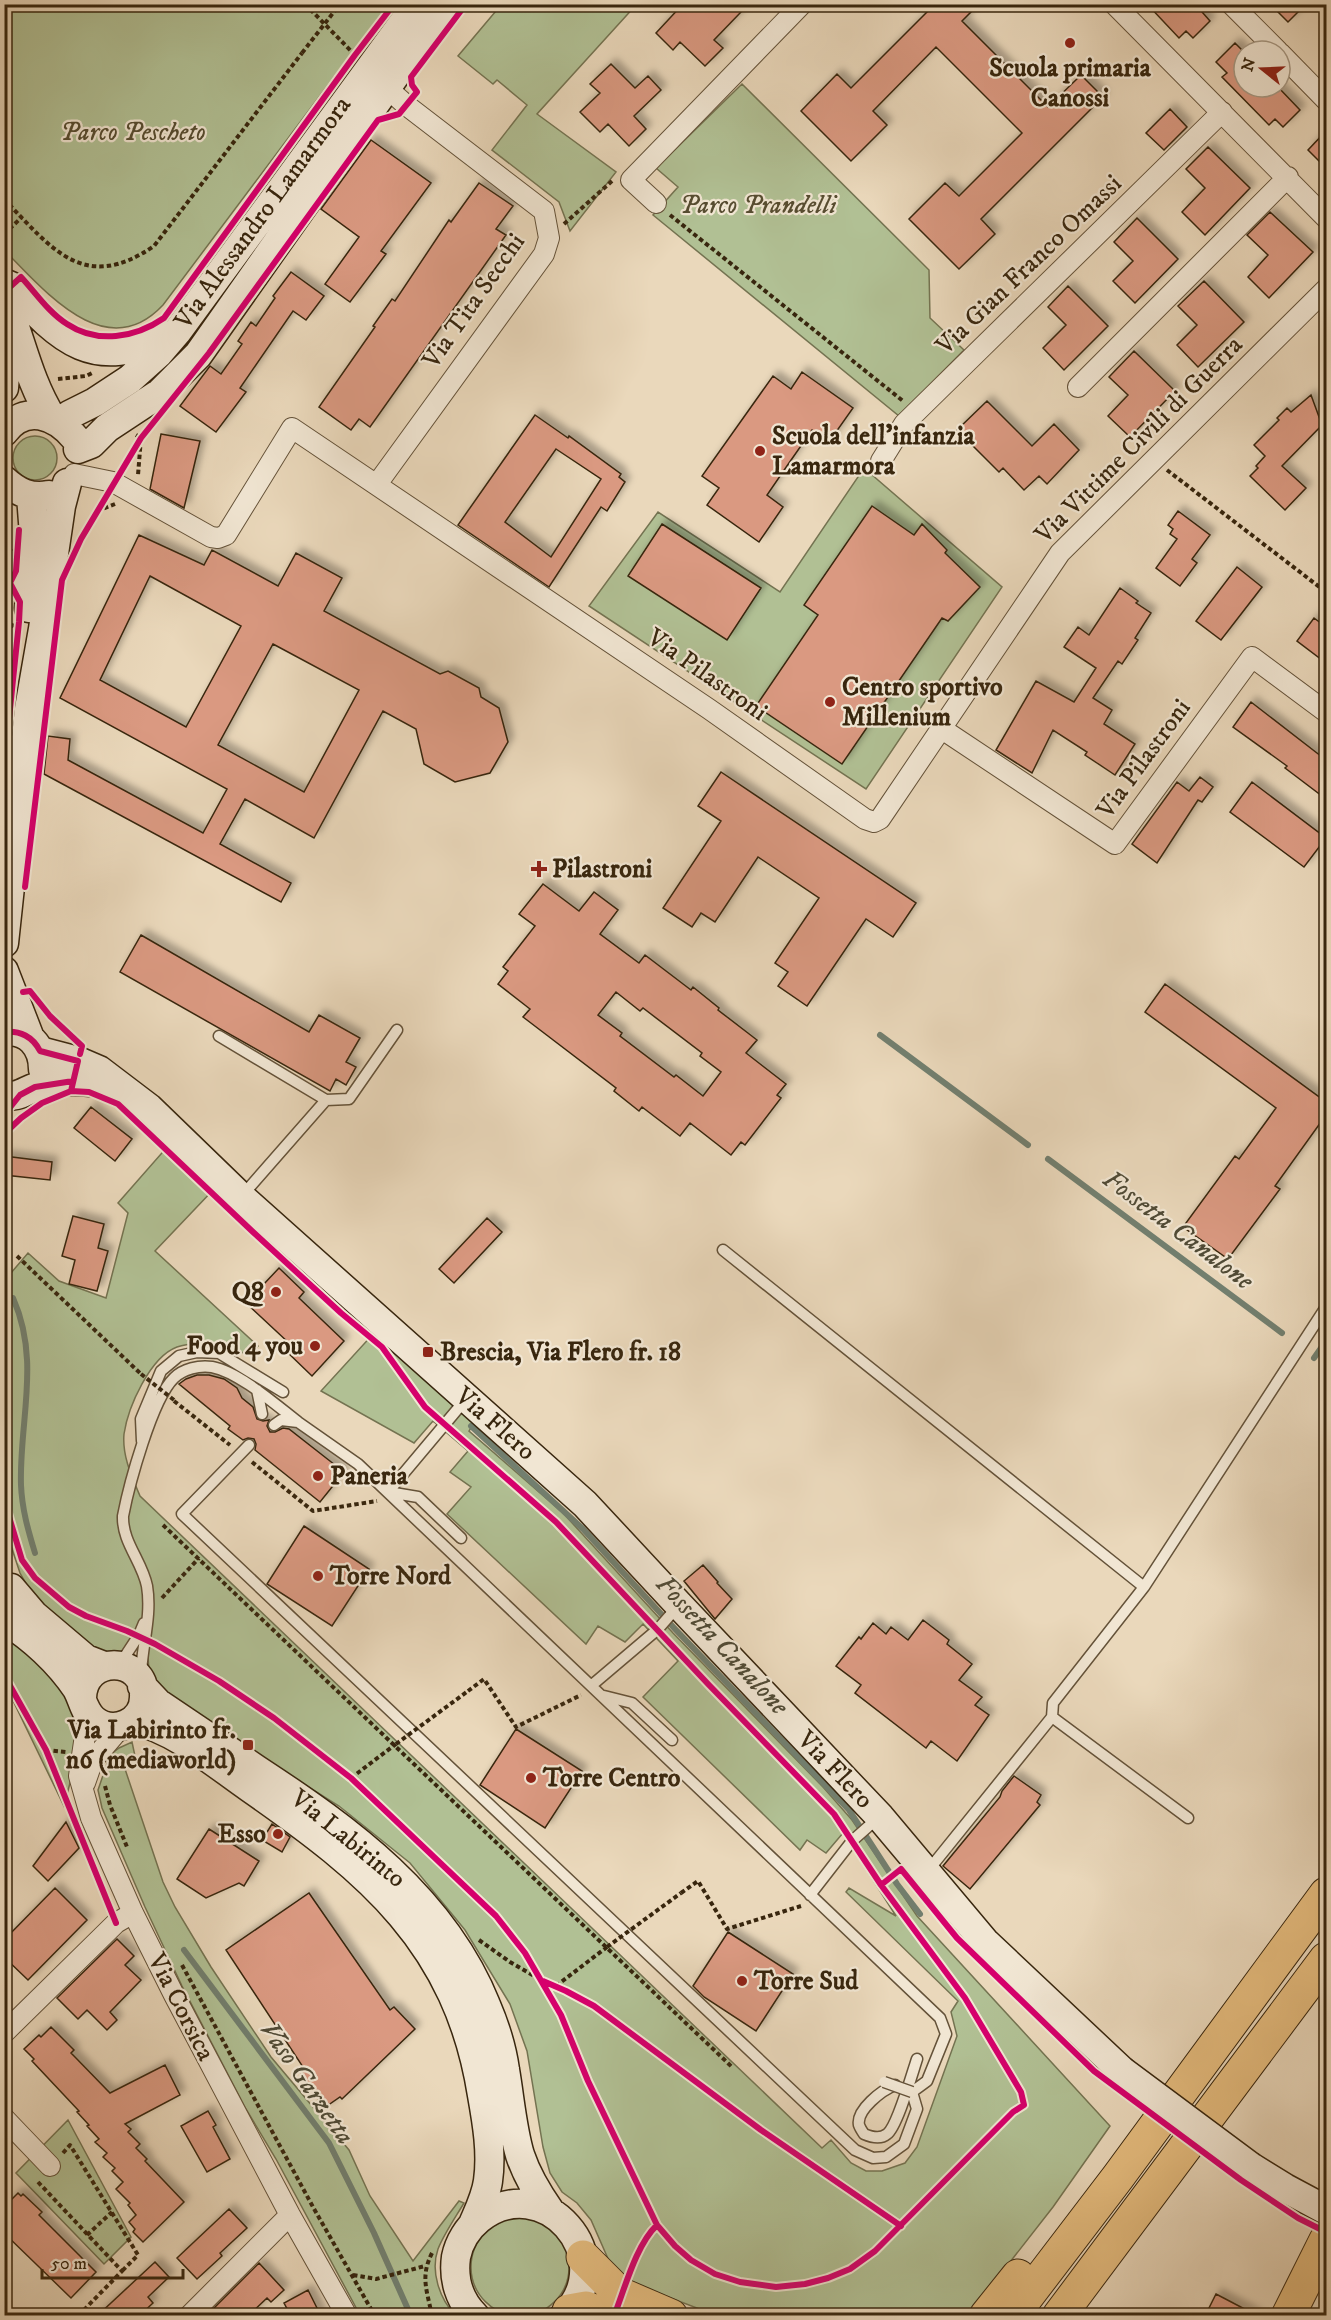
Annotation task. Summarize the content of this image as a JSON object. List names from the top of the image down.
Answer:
{
  "streets": {
    "main road": [
      "Via Alessandro Lamarmora",
      "Via Flero",
      "Via Labirinto",
      "Via Corsica"
    ],
    "street": [
      "Via Gian Franco Omassi",
      "Via Tita Secchi",
      "Via Vittime Civili di Guerra",
      "Via Pilastroni"
    ]
  },
  "crossings": [
    ["Via Alessandro Lamarmora", "Via Tita Secchi"],
    ["Via Alessandro Lamarmora", "Via Pilastroni"],
    ["Via Tita Secchi", "Via Pilastroni"],
    ["Via Vittime Civili di Guerra", "Via Pilastroni"],
    ["Via Labirinto", "Via Corsica"]
  ],
  "water": ["Fossetta Canalone", "Vaso Garzetta"],
  "parks": ["Parco Pescheto", "Parco Prandelli"],
  "places": {
    "other": [
      "Scuola primaria Canossi",
      "Scuola dell'infanzia Lamarmora",
      "Centro sportivo Millenium",
      "Q8",
      "Food 4 you",
      "Paneria",
      "Torre Nord",
      "Torre Centro",
      "Esso",
      "Torre Sud"
    ],
    "health": ["Pilastroni"],
    "transit": ["Brescia, Via Flero fr. 18", "Via Labirinto fr. n6 (mediaworld)"]
  },
  "scale_bar": "50 m",
  "north": "left"
}
